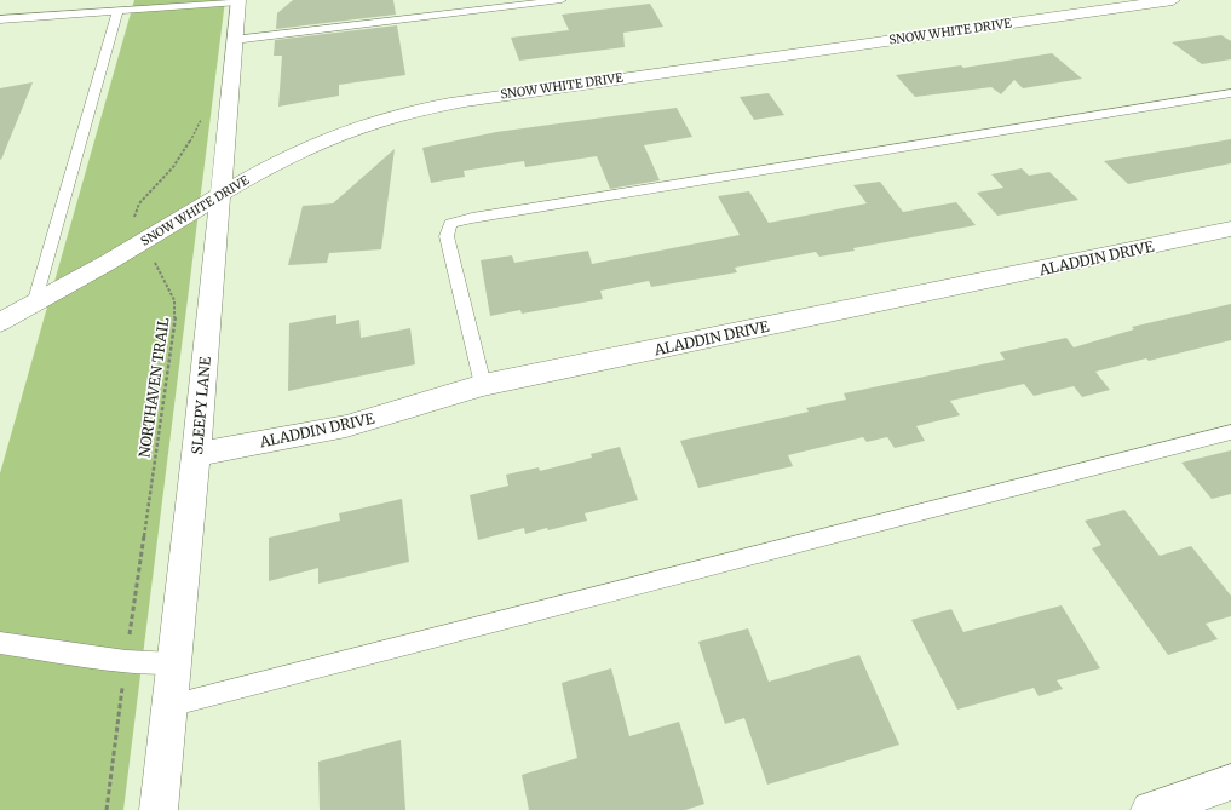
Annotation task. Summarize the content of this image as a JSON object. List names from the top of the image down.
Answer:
{
  "streets": {
    "street": ["SNOW WHITE DRIVE", "ALADDIN DRIVE", "SLEEPY LANE"],
    "path": ["NORTHAVEN TRAIL"]
  },
  "crossings": [
    ["SNOW WHITE DRIVE", "NORTHAVEN TRAIL"],
    ["SNOW WHITE DRIVE", "SLEEPY LANE"],
    ["ALADDIN DRIVE", "SLEEPY LANE"]
  ]
}
